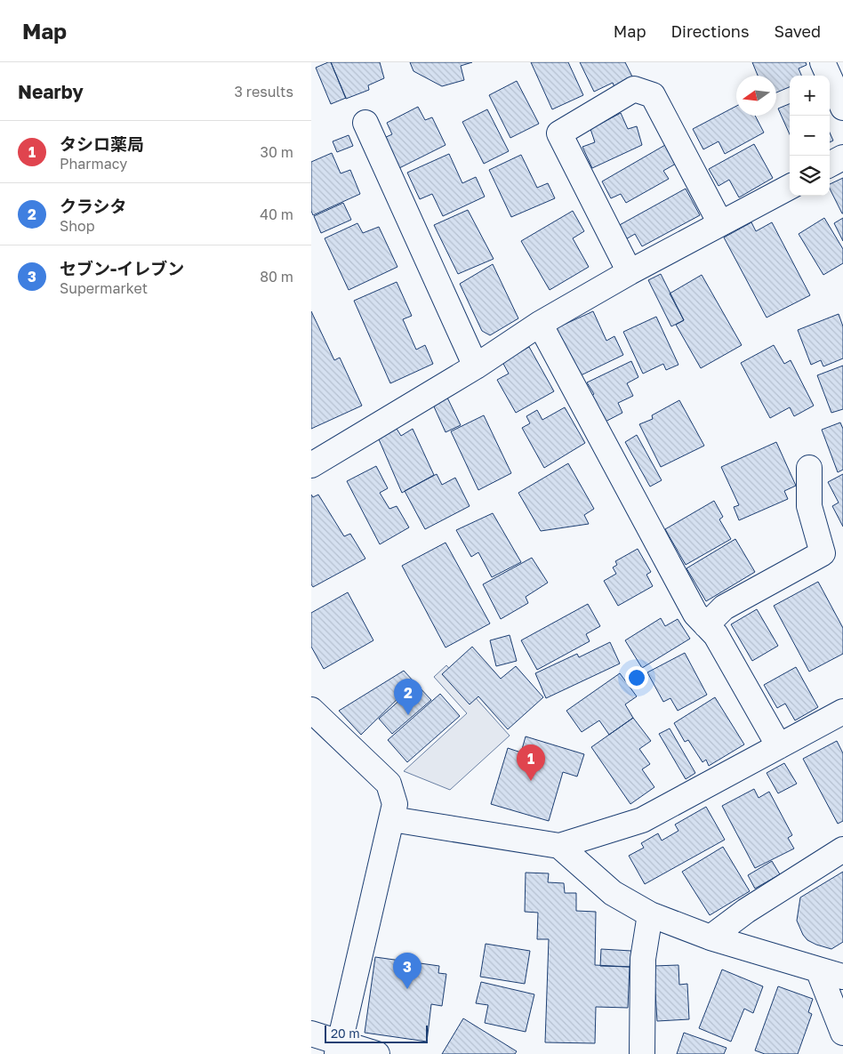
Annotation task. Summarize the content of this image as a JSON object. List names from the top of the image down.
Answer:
{
  "scale_bar": "20 m",
  "north": "left",
  "page": {
    "header": "Map",
    "nav": ["Map", "Directions", "Saved"],
    "heading": ["Nearby", "3 results"],
    "map_buttons": ["+", "−"],
    "list": [
      {
        "mark": "1",
        "name": "タシロ薬局",
        "note": "Pharmacy",
        "value": "30 m"
      },
      {
        "mark": "2",
        "name": "クラシタ",
        "note": "Shop",
        "value": "40 m"
      },
      {
        "mark": "3",
        "name": "セブン-イレブン",
        "note": "Supermarket",
        "value": "80 m"
      }
    ],
    "pins": ["2", "1", "3"],
    "scale": "20 m"
  }
}
